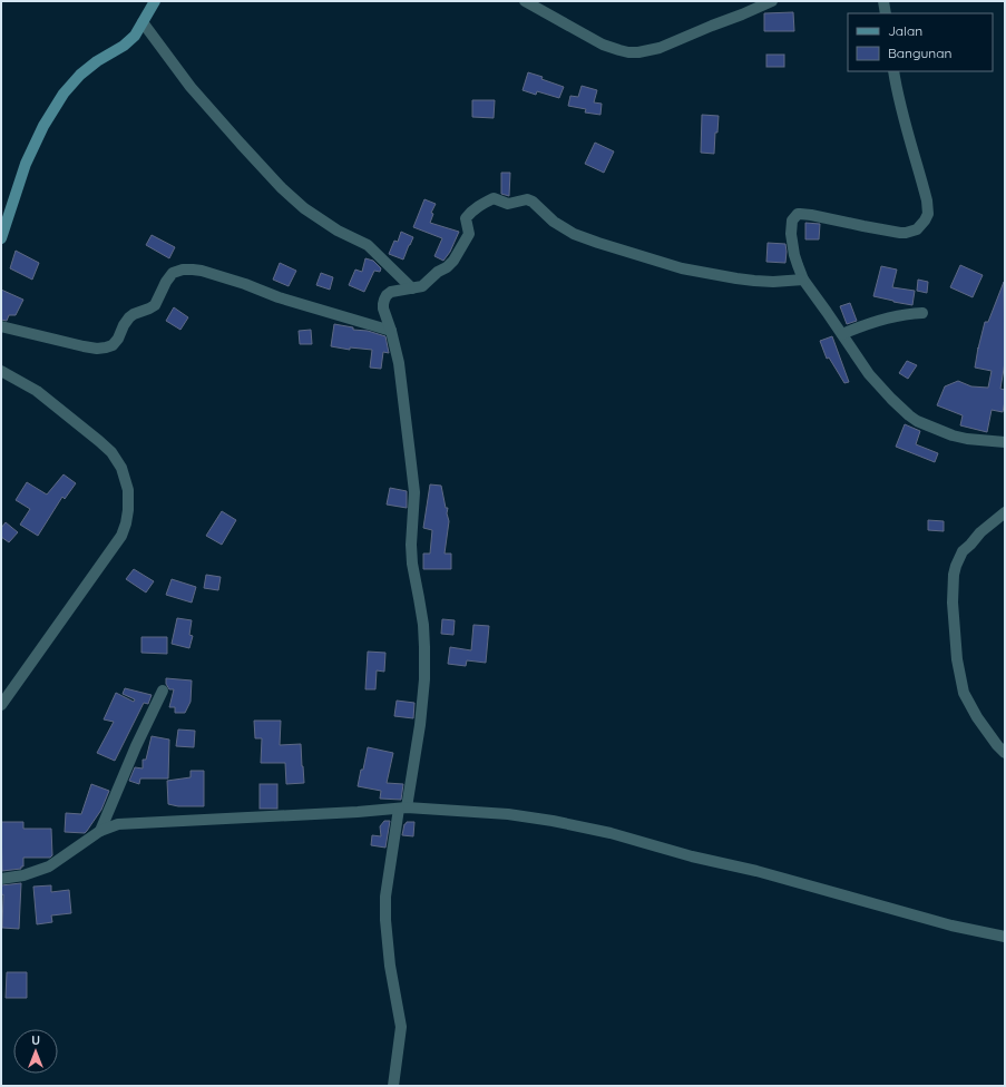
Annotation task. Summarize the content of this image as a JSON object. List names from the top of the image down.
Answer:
{
  "legend": ["Jalan", "Bangunan"],
  "north": "top"
}
